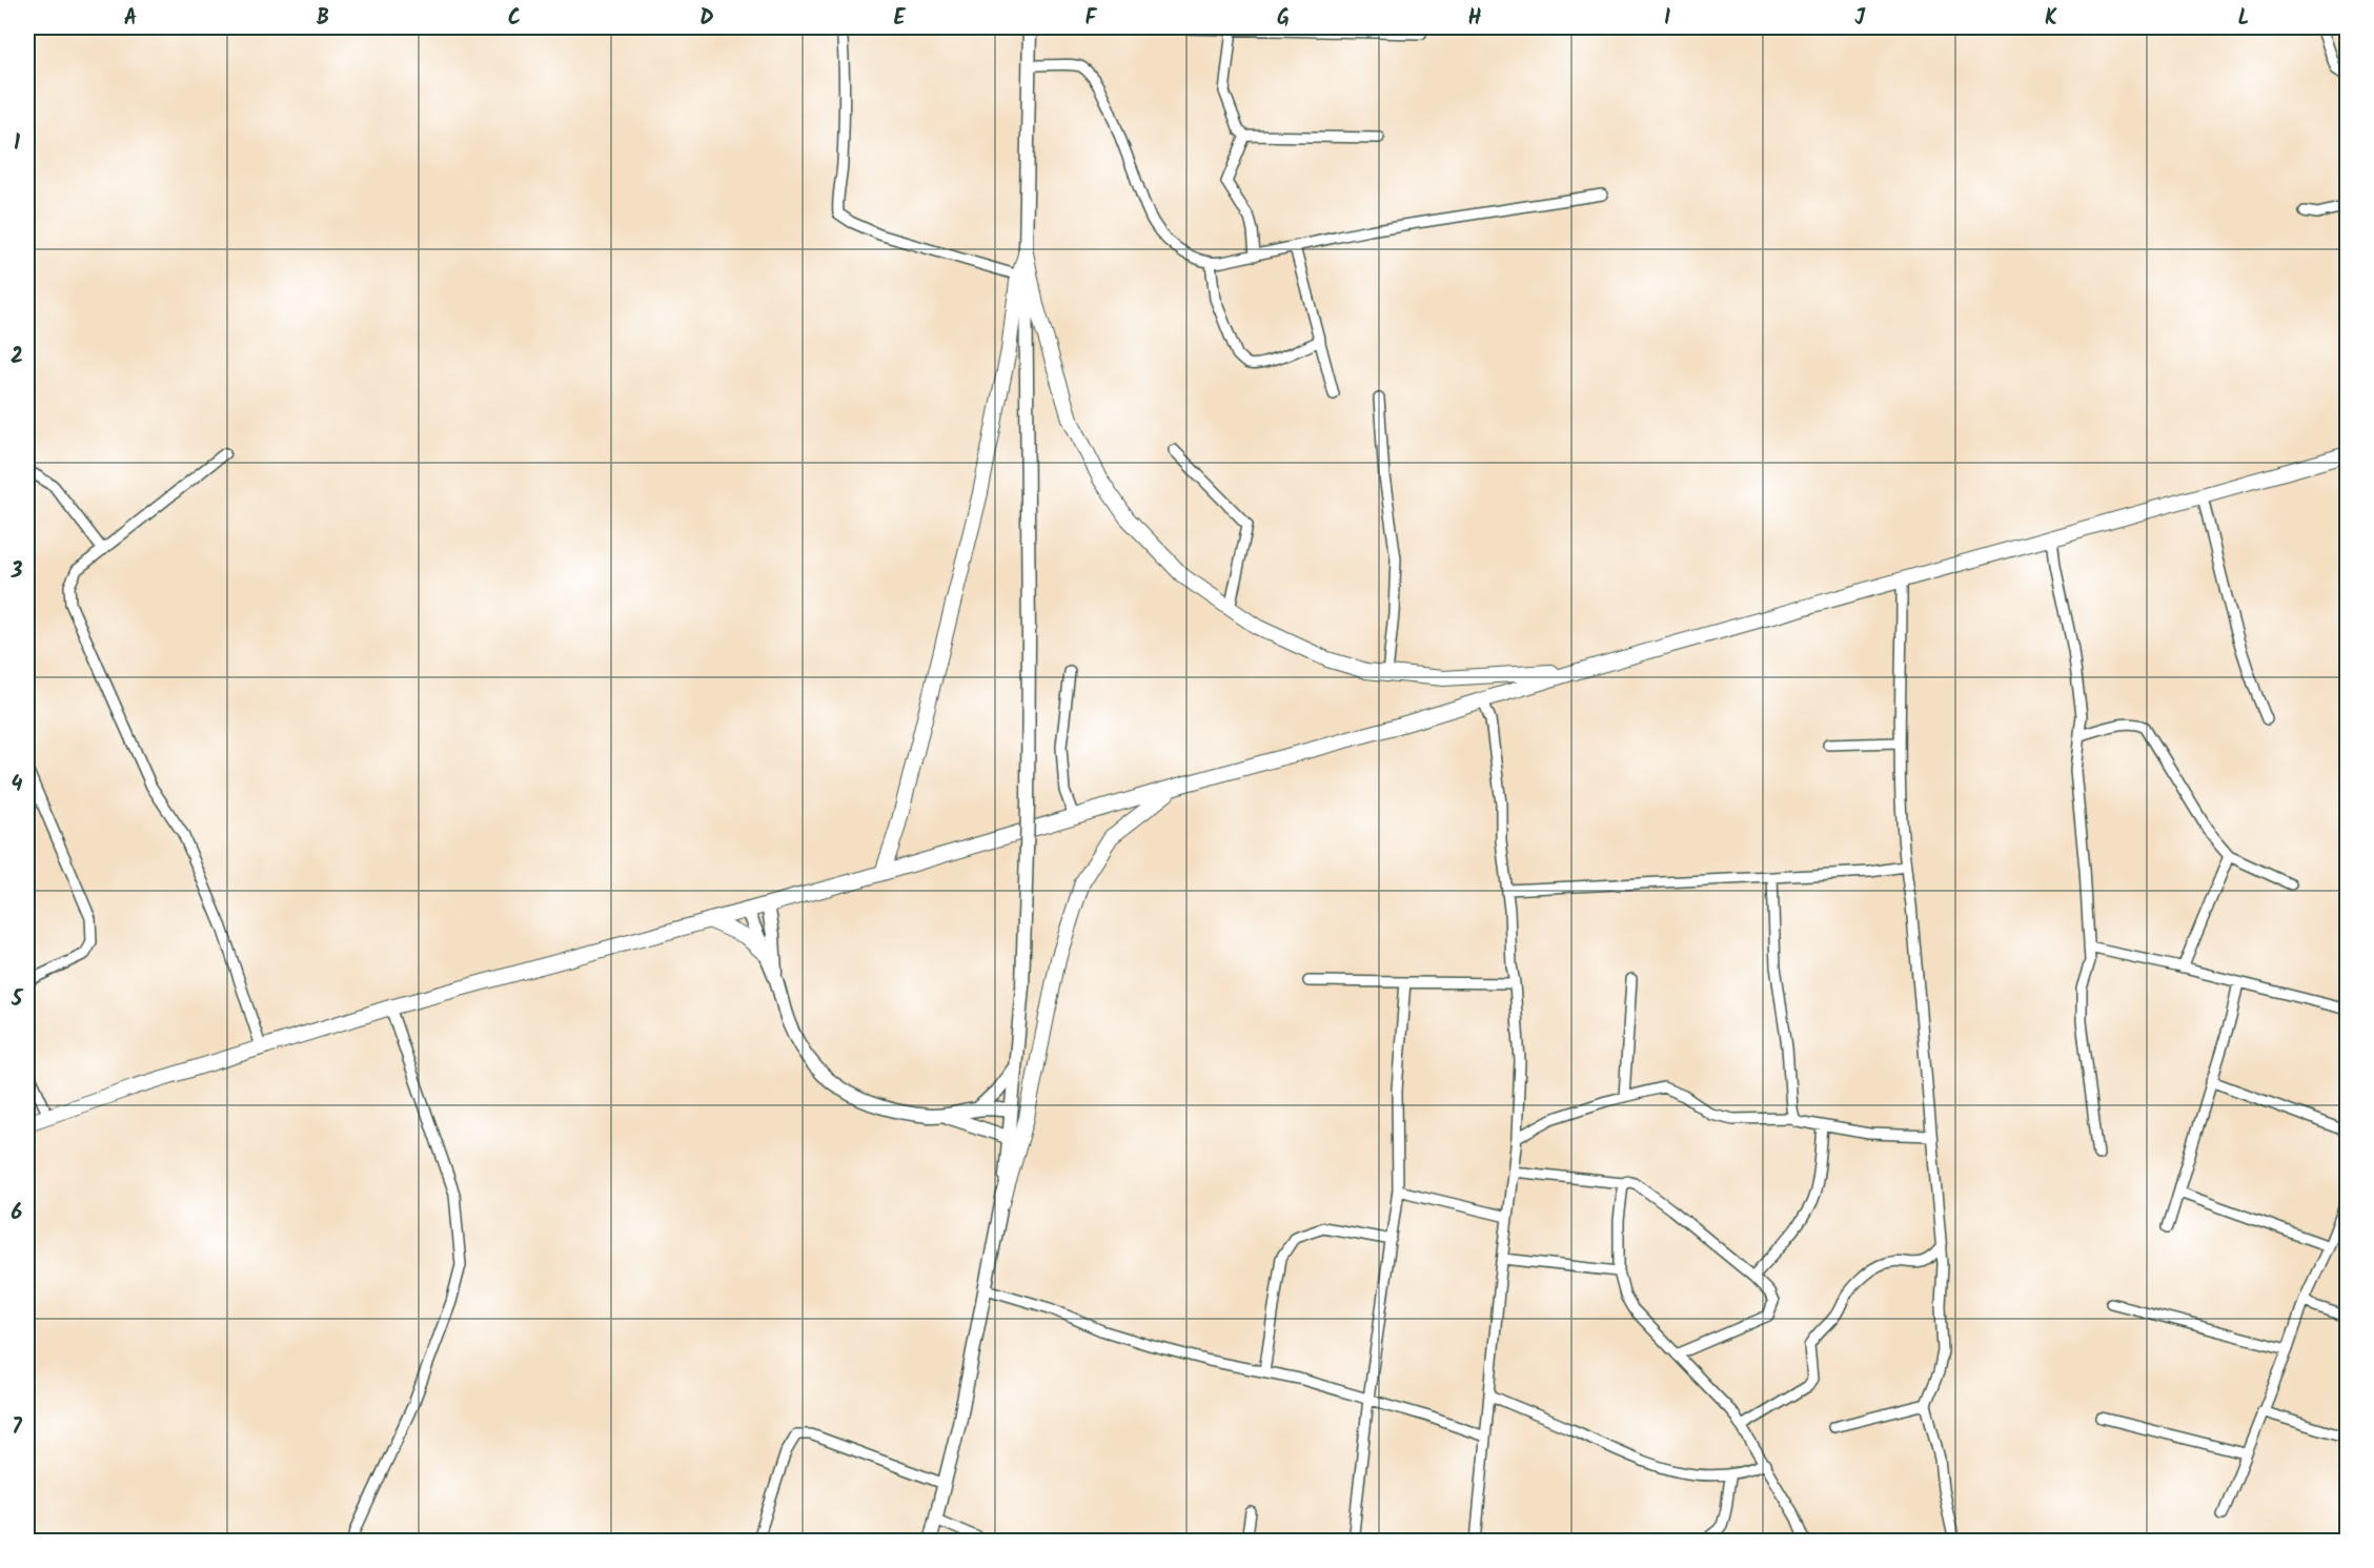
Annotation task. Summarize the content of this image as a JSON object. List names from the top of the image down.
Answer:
{
  "grid": {
    "columns": [
      "A",
      "B",
      "C",
      "D",
      "E",
      "F",
      "G",
      "H",
      "I",
      "J",
      "K",
      "L"
    ],
    "rows": [
      "1",
      "2",
      "3",
      "4",
      "5",
      "6",
      "7"
    ]
  }
}
